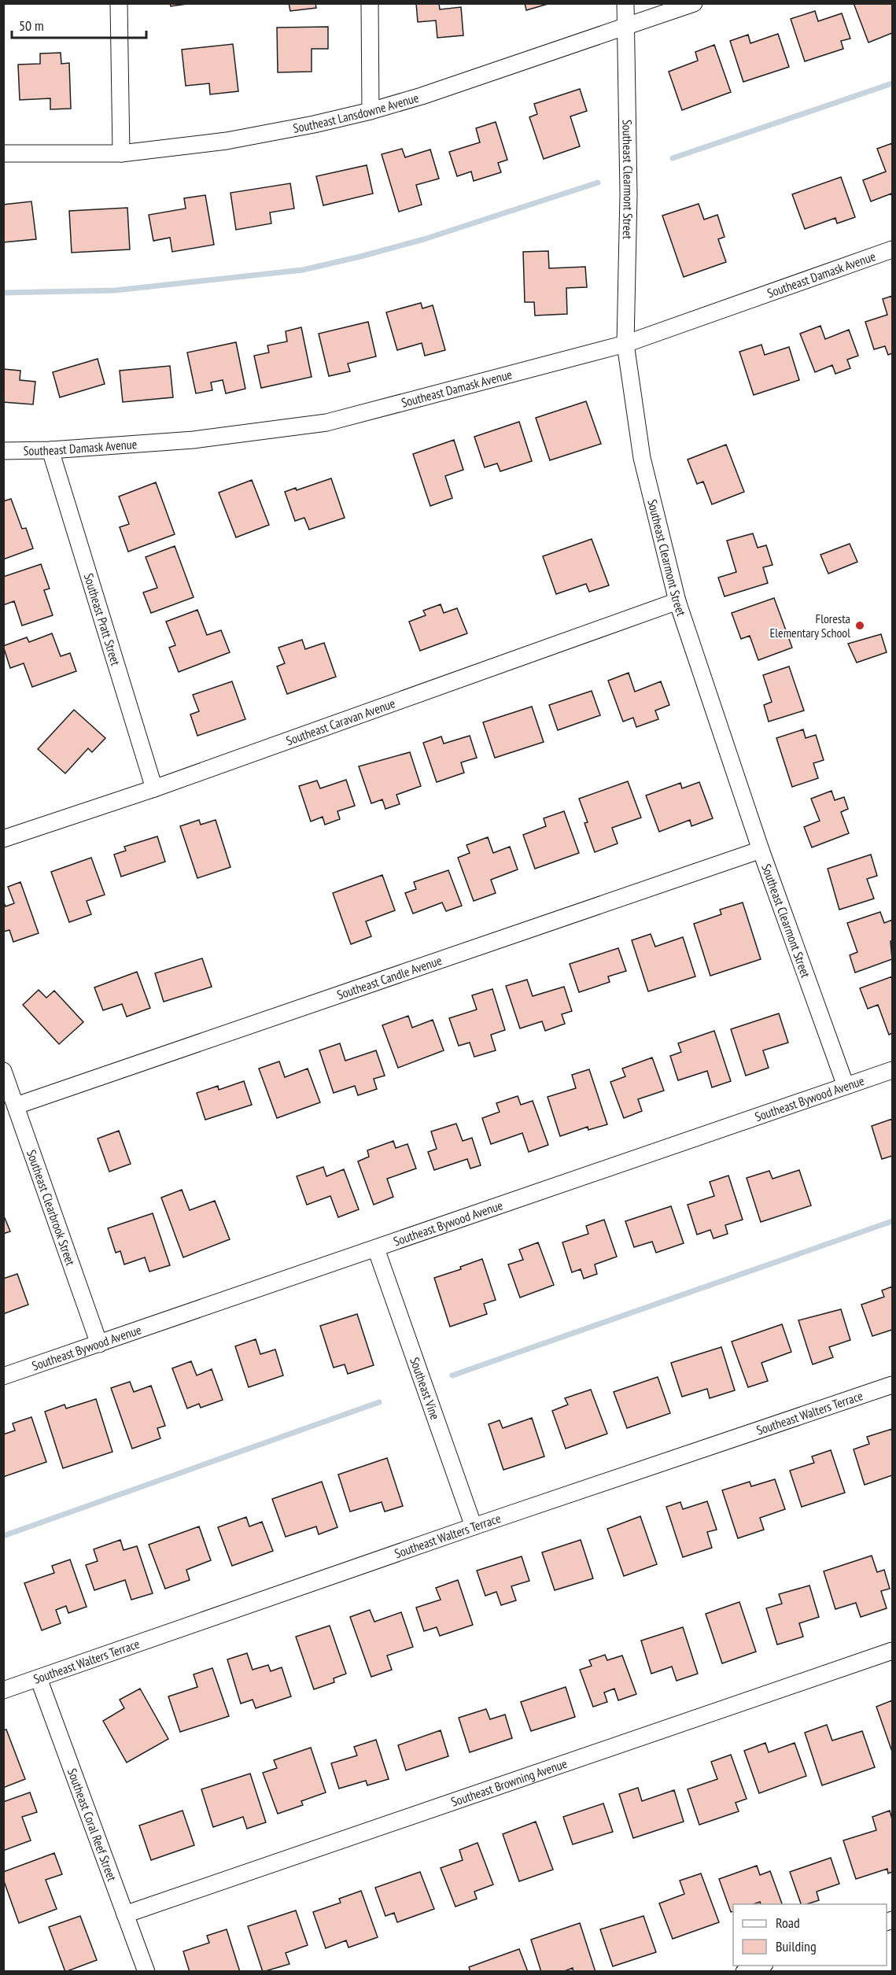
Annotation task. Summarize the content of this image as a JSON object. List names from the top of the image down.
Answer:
{
  "streets": {
    "street": [
      "Southeast Lansdowne Avenue",
      "Southeast Clearmont Street",
      "Southeast Damask Avenue",
      "Southeast Pratt Street",
      "Southeast Caravan Avenue",
      "Southeast Candle Avenue",
      "Southeast Bywood Avenue",
      "Southeast Clearbrook Street",
      "Southeast Vine",
      "Southeast Walters Terrace",
      "Southeast Browning Avenue",
      "Southeast Coral Reef Street"
    ]
  },
  "crossings": [
    ["Southeast Lansdowne Avenue", "Southeast Clearmont Street"],
    ["Southeast Clearmont Street", "Southeast Damask Avenue"],
    ["Southeast Clearmont Street", "Southeast Caravan Avenue"],
    ["Southeast Clearmont Street", "Southeast Candle Avenue"],
    ["Southeast Clearmont Street", "Southeast Bywood Avenue"],
    ["Southeast Damask Avenue", "Southeast Pratt Street"],
    ["Southeast Pratt Street", "Southeast Caravan Avenue"],
    ["Southeast Candle Avenue", "Southeast Clearbrook Street"],
    ["Southeast Bywood Avenue", "Southeast Clearbrook Street"],
    ["Southeast Bywood Avenue", "Southeast Vine"],
    ["Southeast Vine", "Southeast Walters Terrace"],
    ["Southeast Walters Terrace", "Southeast Coral Reef Street"],
    ["Southeast Browning Avenue", "Southeast Coral Reef Street"]
  ],
  "places": ["Floresta Elementary School"],
  "legend": ["Road", "Building"],
  "scale_bar": "50 m"
}
